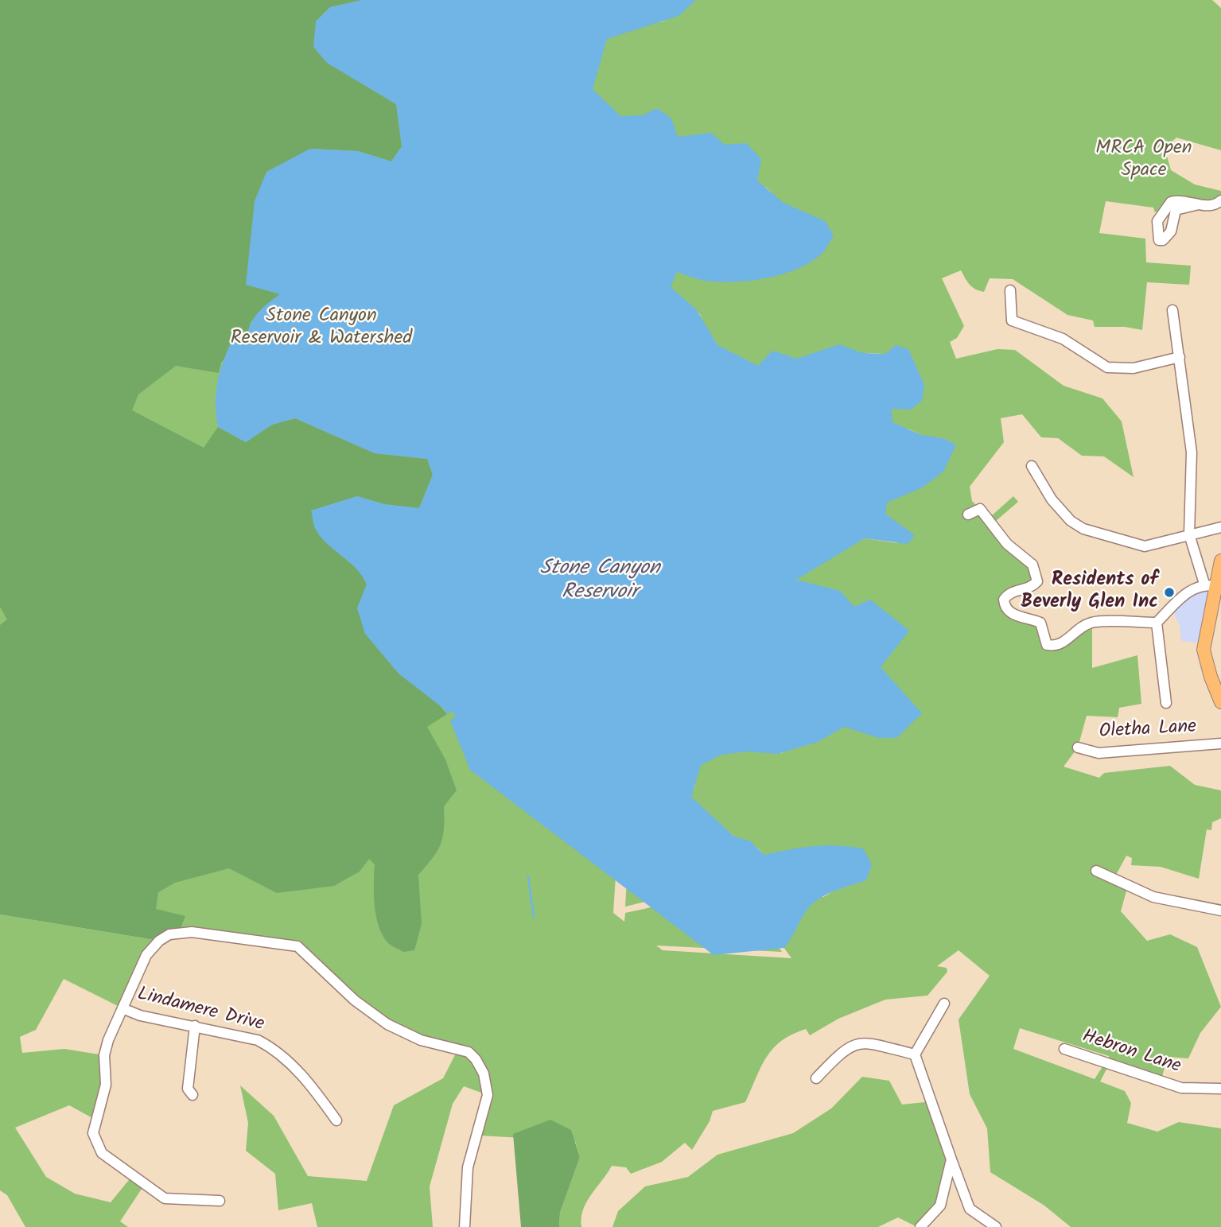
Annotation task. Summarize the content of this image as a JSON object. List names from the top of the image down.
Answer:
{
  "streets": {
    "street": ["Oletha Lane", "Lindamere Drive", "Hebron Lane"]
  },
  "water": ["Stone Canyon Reservoir"],
  "parks": ["MRCA Open Space", "Stone Canyon Reservoir & Watershed"],
  "places": ["Residents of Beverly Glen Inc"]
}
